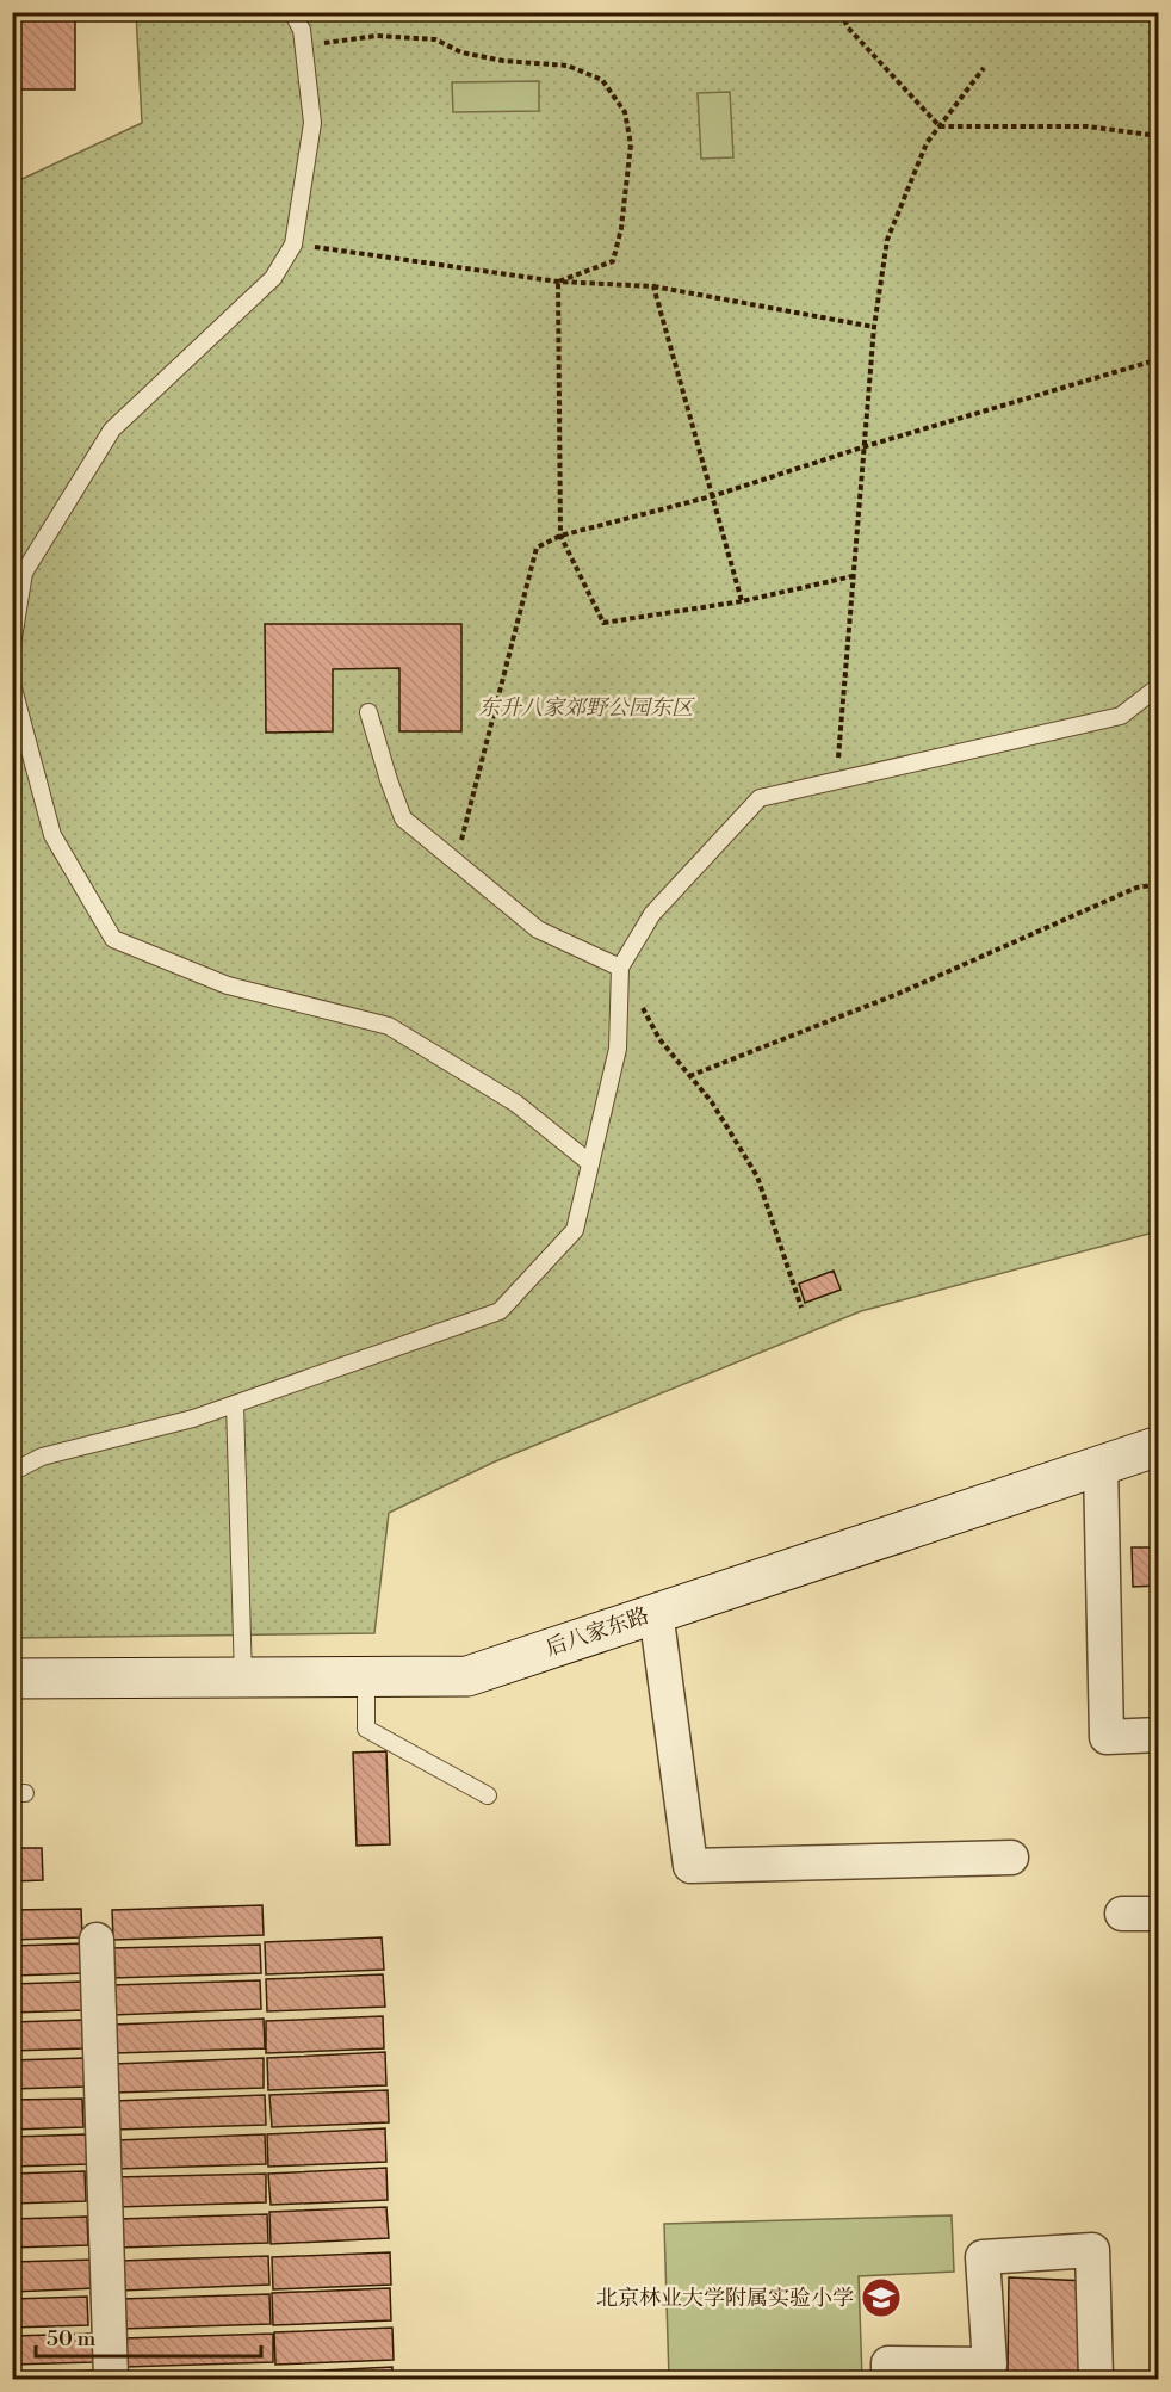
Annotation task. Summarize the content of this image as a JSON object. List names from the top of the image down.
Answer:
{
  "streets": {
    "street": ["后八家东路"]
  },
  "parks": ["东升八家郊野公园东区"],
  "places": {
    "school or university": ["北京林业大学附属实验小学"]
  },
  "scale_bar": "50 m"
}
